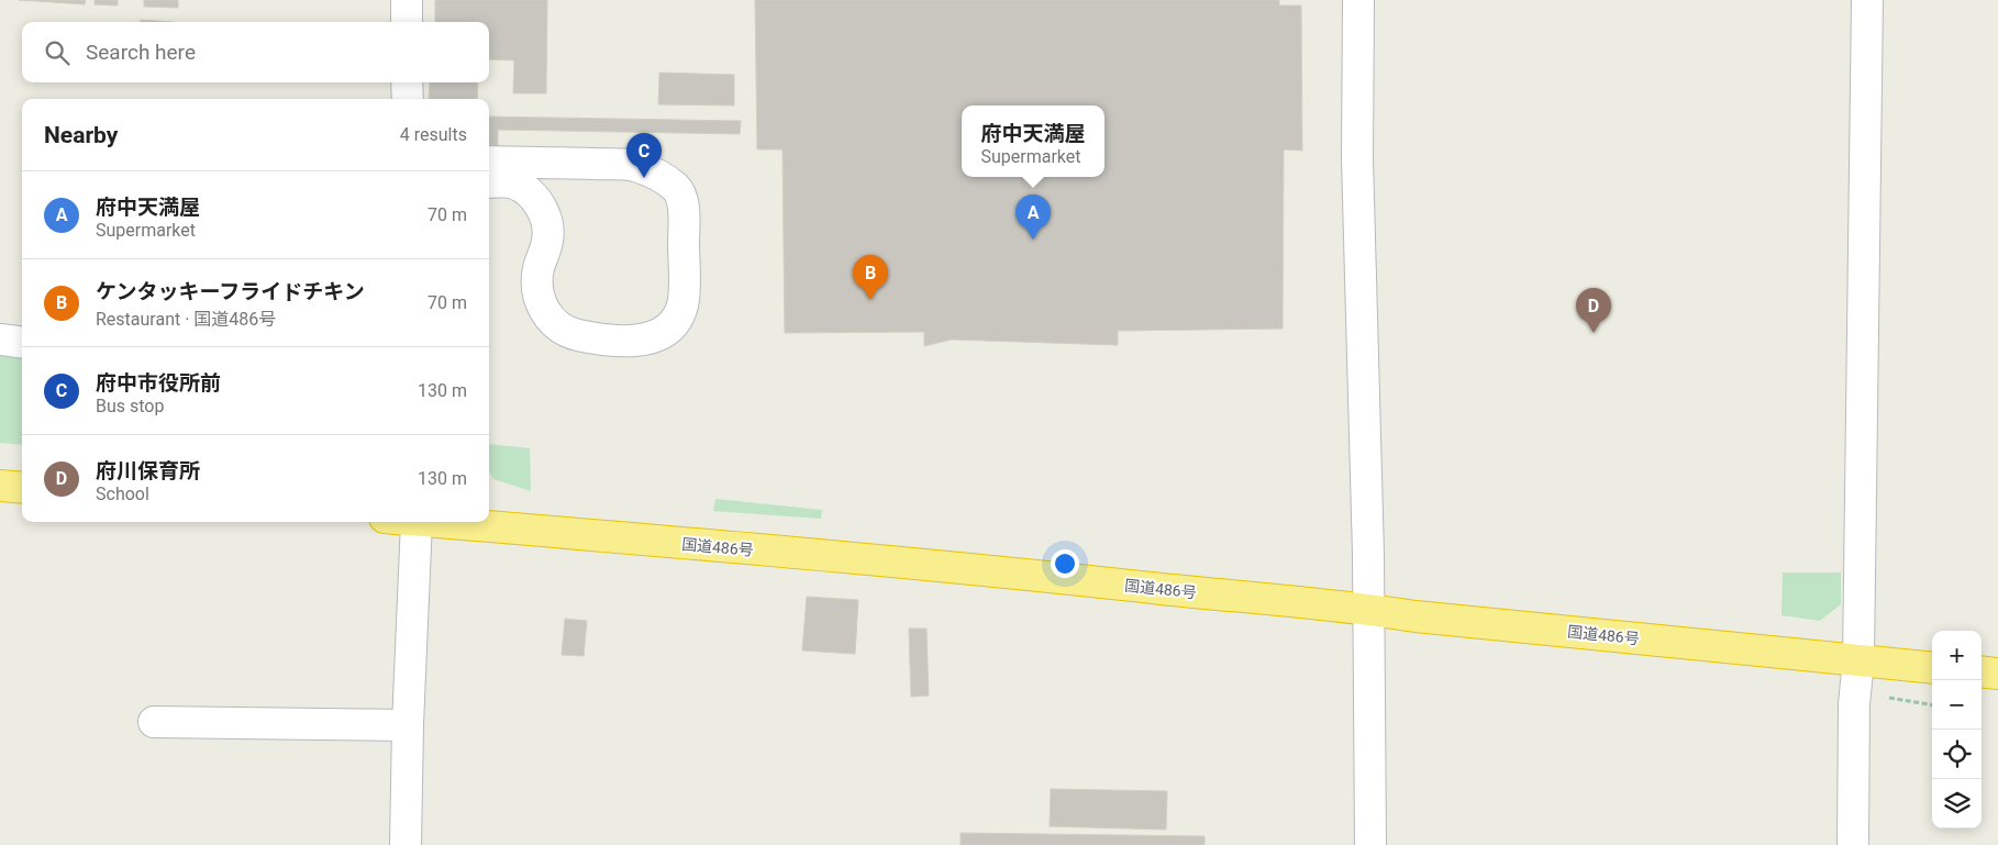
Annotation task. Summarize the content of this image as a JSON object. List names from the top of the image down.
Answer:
{
  "streets": {
    "highway": ["国道486号"]
  },
  "page": {
    "search": "Search here",
    "heading": ["Nearby", "4 results"],
    "popup": ["府中天満屋", "Supermarket"],
    "pins": [
      "C",
      "A",
      "B",
      "D"
    ],
    "list": [
      {
        "mark": "A",
        "name": "府中天満屋",
        "note": "Supermarket",
        "value": "70 m"
      },
      {
        "mark": "B",
        "name": "ケンタッキーフライドチキン",
        "note": "Restaurant · 国道486号",
        "value": "70 m"
      },
      {
        "mark": "C",
        "name": "府中市役所前",
        "note": "Bus stop",
        "value": "130 m"
      },
      {
        "mark": "D",
        "name": "府川保育所",
        "note": "School",
        "value": "130 m"
      }
    ],
    "map_buttons": ["+", "−"]
  }
}
